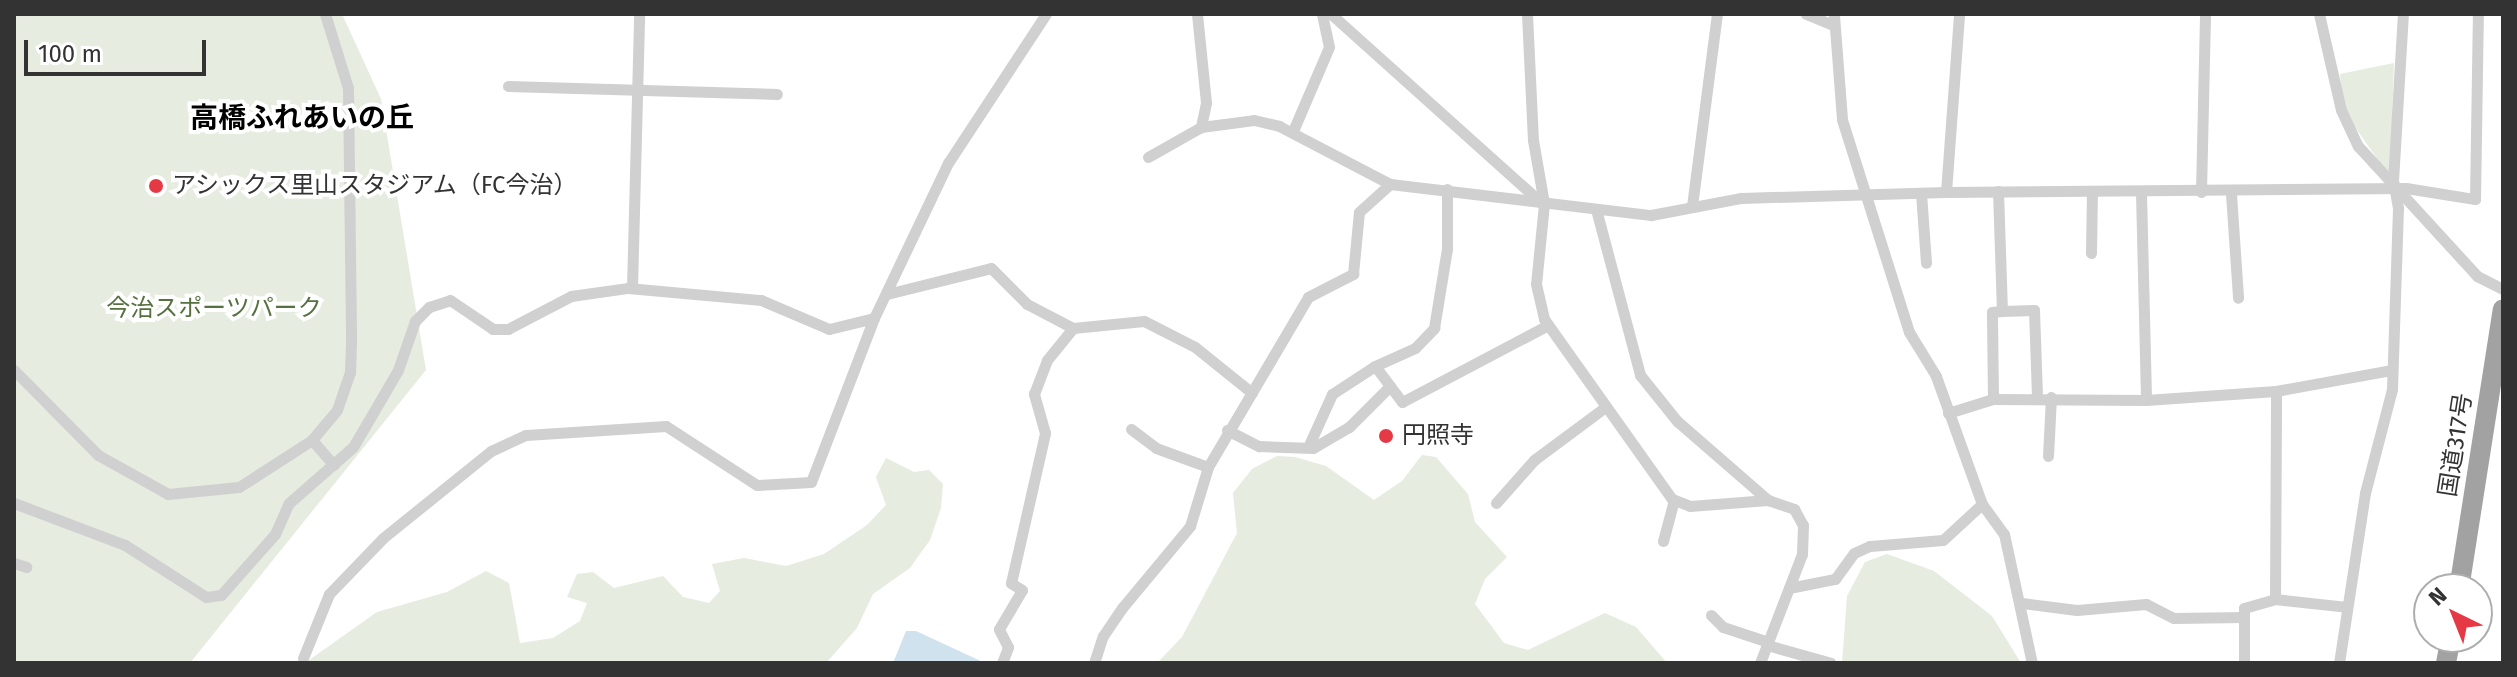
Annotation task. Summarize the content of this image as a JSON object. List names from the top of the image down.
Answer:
{
  "streets": {
    "highway": ["国道317号"]
  },
  "districts": ["高橋ふれあいの丘"],
  "parks": ["今治スポーツパーク"],
  "places": ["アシックス里山スタジアム（FC今治）", "円照寺"],
  "scale_bar": "100 m",
  "north": "top left"
}
